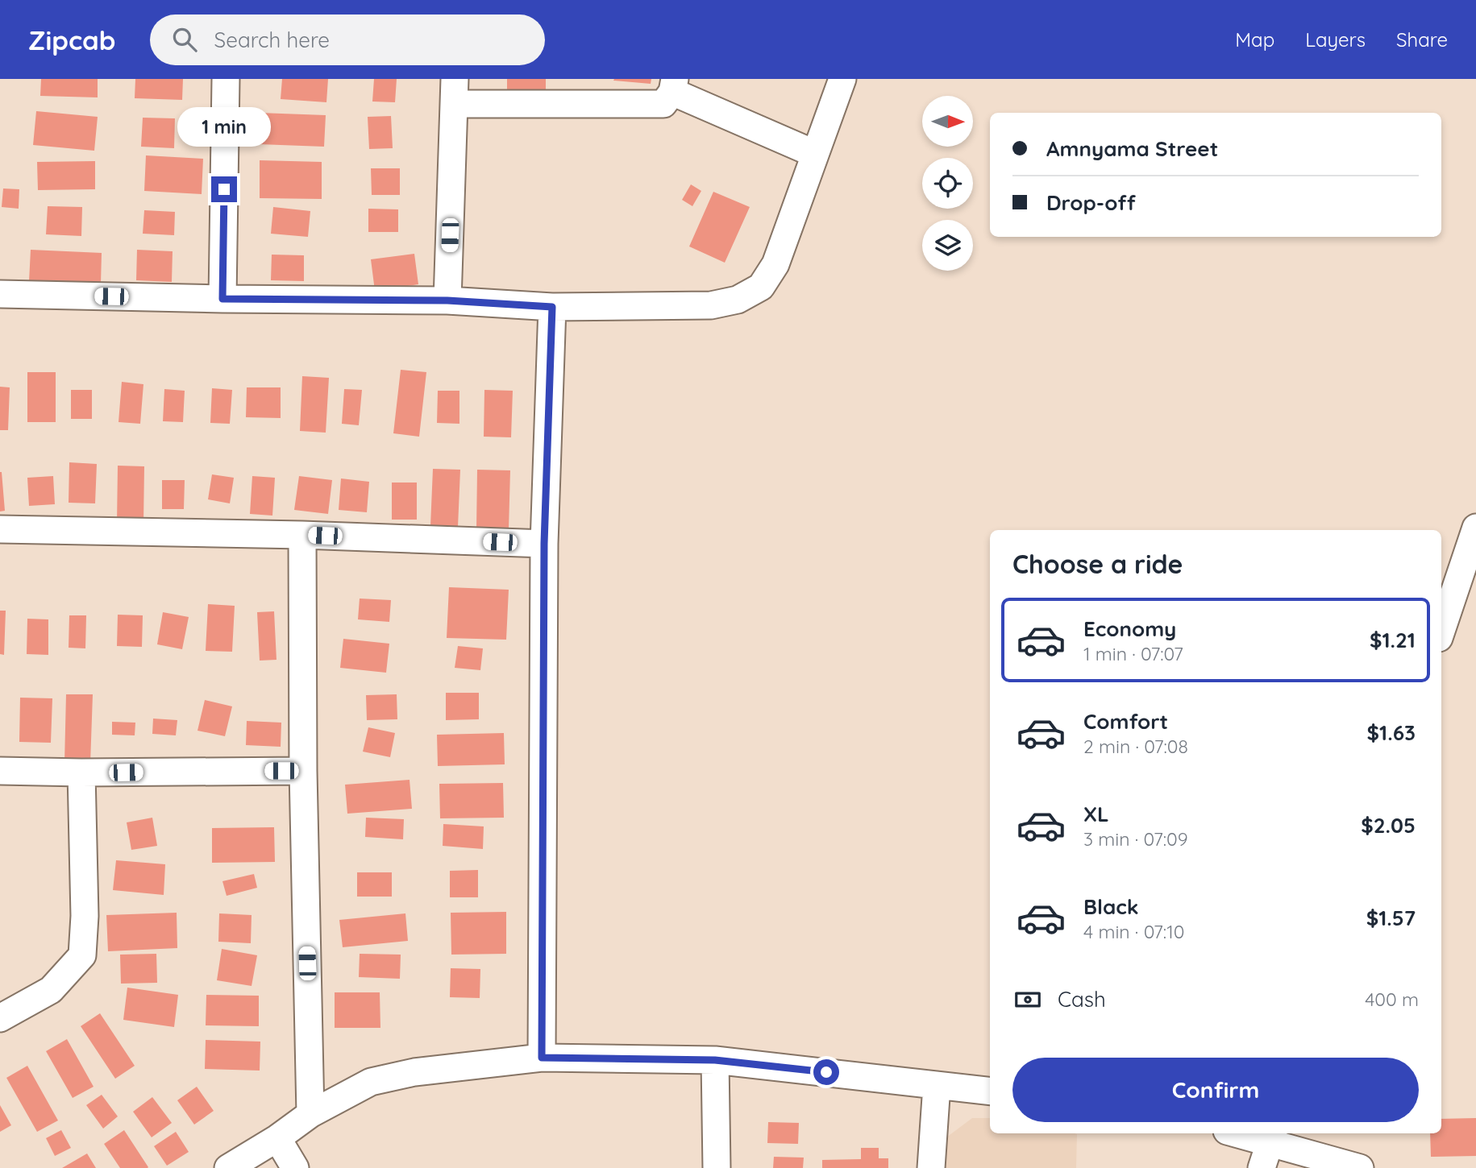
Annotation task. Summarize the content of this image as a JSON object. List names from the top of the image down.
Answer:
{
  "north": "right",
  "page": {
    "header": "Zipcab",
    "search": "Search here",
    "nav": ["Map", "Layers", "Share"],
    "bubble": "1 min",
    "banner": ["Amnyama Street", "Drop-off"],
    "heading": "Choose a ride",
    "list": [
      {
        "name": "Economy",
        "note": "1 min · 07:07",
        "value": "$1.21"
      },
      {
        "name": "Comfort",
        "note": "2 min · 07:08",
        "value": "$1.63"
      },
      {
        "name": "XL",
        "note": "3 min · 07:09",
        "value": "$2.05"
      },
      {
        "name": "Black",
        "note": "4 min · 07:10",
        "value": "$1.57"
      }
    ],
    "pay": ["Cash", "400 m"],
    "buttons": "Confirm"
  }
}
